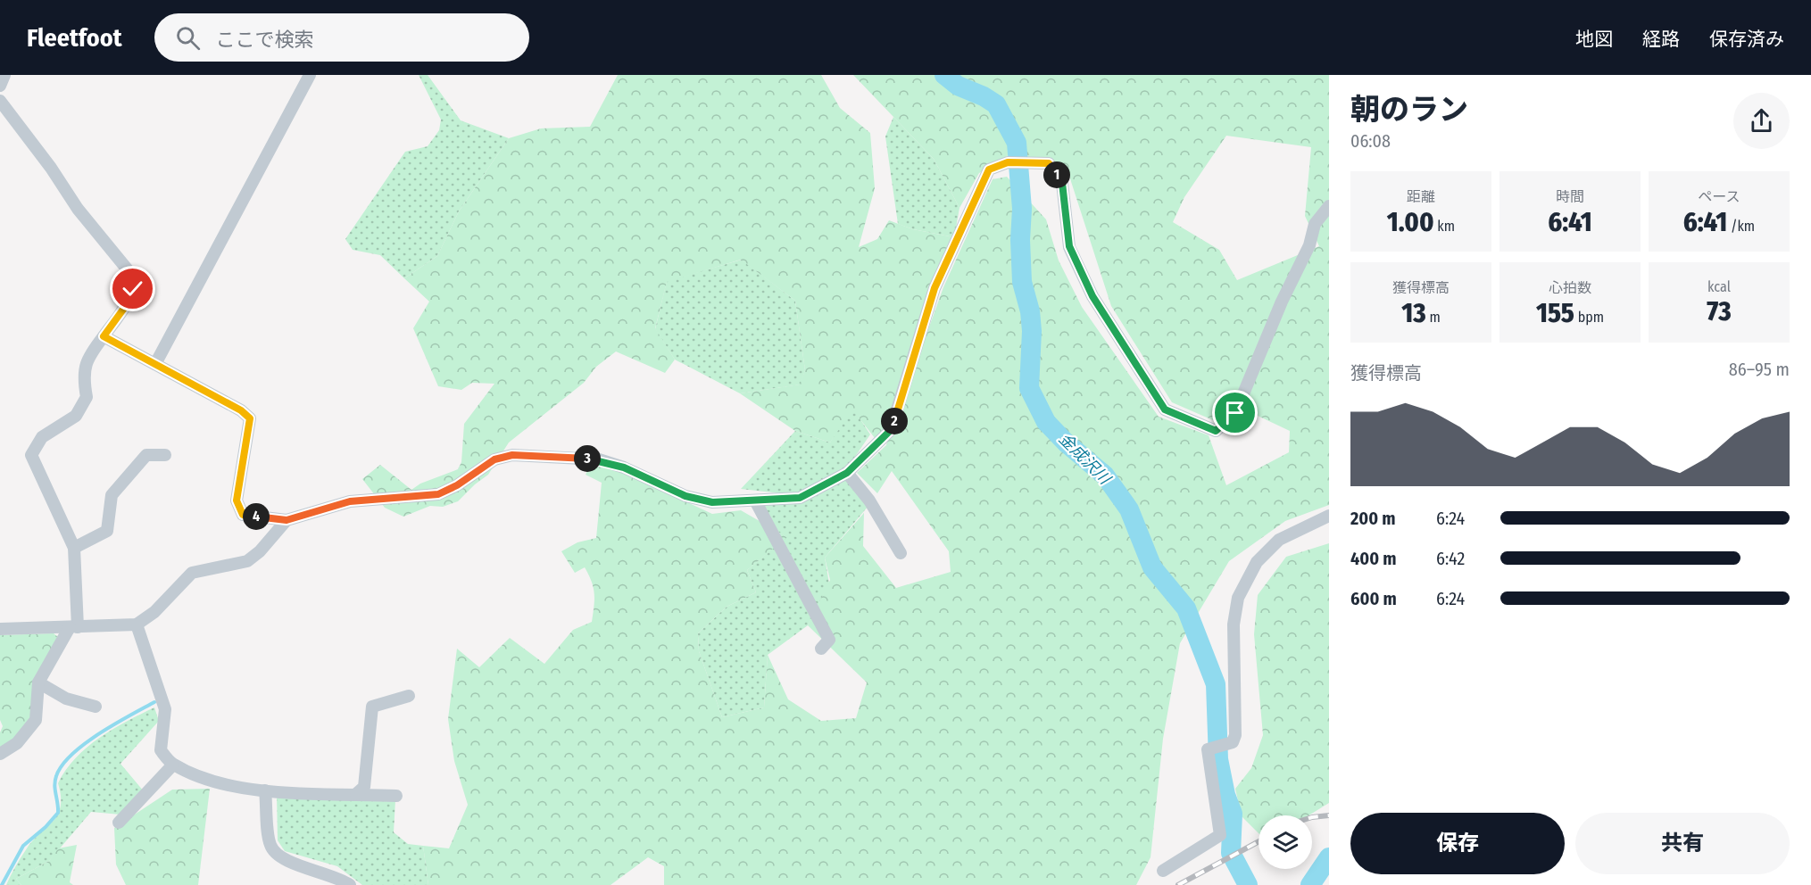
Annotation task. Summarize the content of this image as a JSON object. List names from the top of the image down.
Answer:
{
  "water": ["金成沢川"],
  "page": {
    "header": "Fleetfoot",
    "search": "ここで検索",
    "nav": ["地図", "経路", "保存済み"],
    "heading": ["朝のラン", "06:08"],
    "pins": [
      "1",
      "2",
      "3",
      "4"
    ],
    "stats": [
      ["距離", "1.00 km"],
      ["時間", "6:41"],
      ["ペース", "6:41 /km"],
      ["獲得標高", "13 m"],
      ["心拍数", "155 bpm"],
      ["kcal", "73"]
    ],
    "chart": ["獲得標高", "86–95 m"],
    "list": [
      {
        "name": "200 m",
        "note": "6:24"
      },
      {
        "name": "400 m",
        "note": "6:42"
      },
      {
        "name": "600 m",
        "note": "6:24"
      }
    ],
    "buttons": ["保存", "共有"]
  }
}
